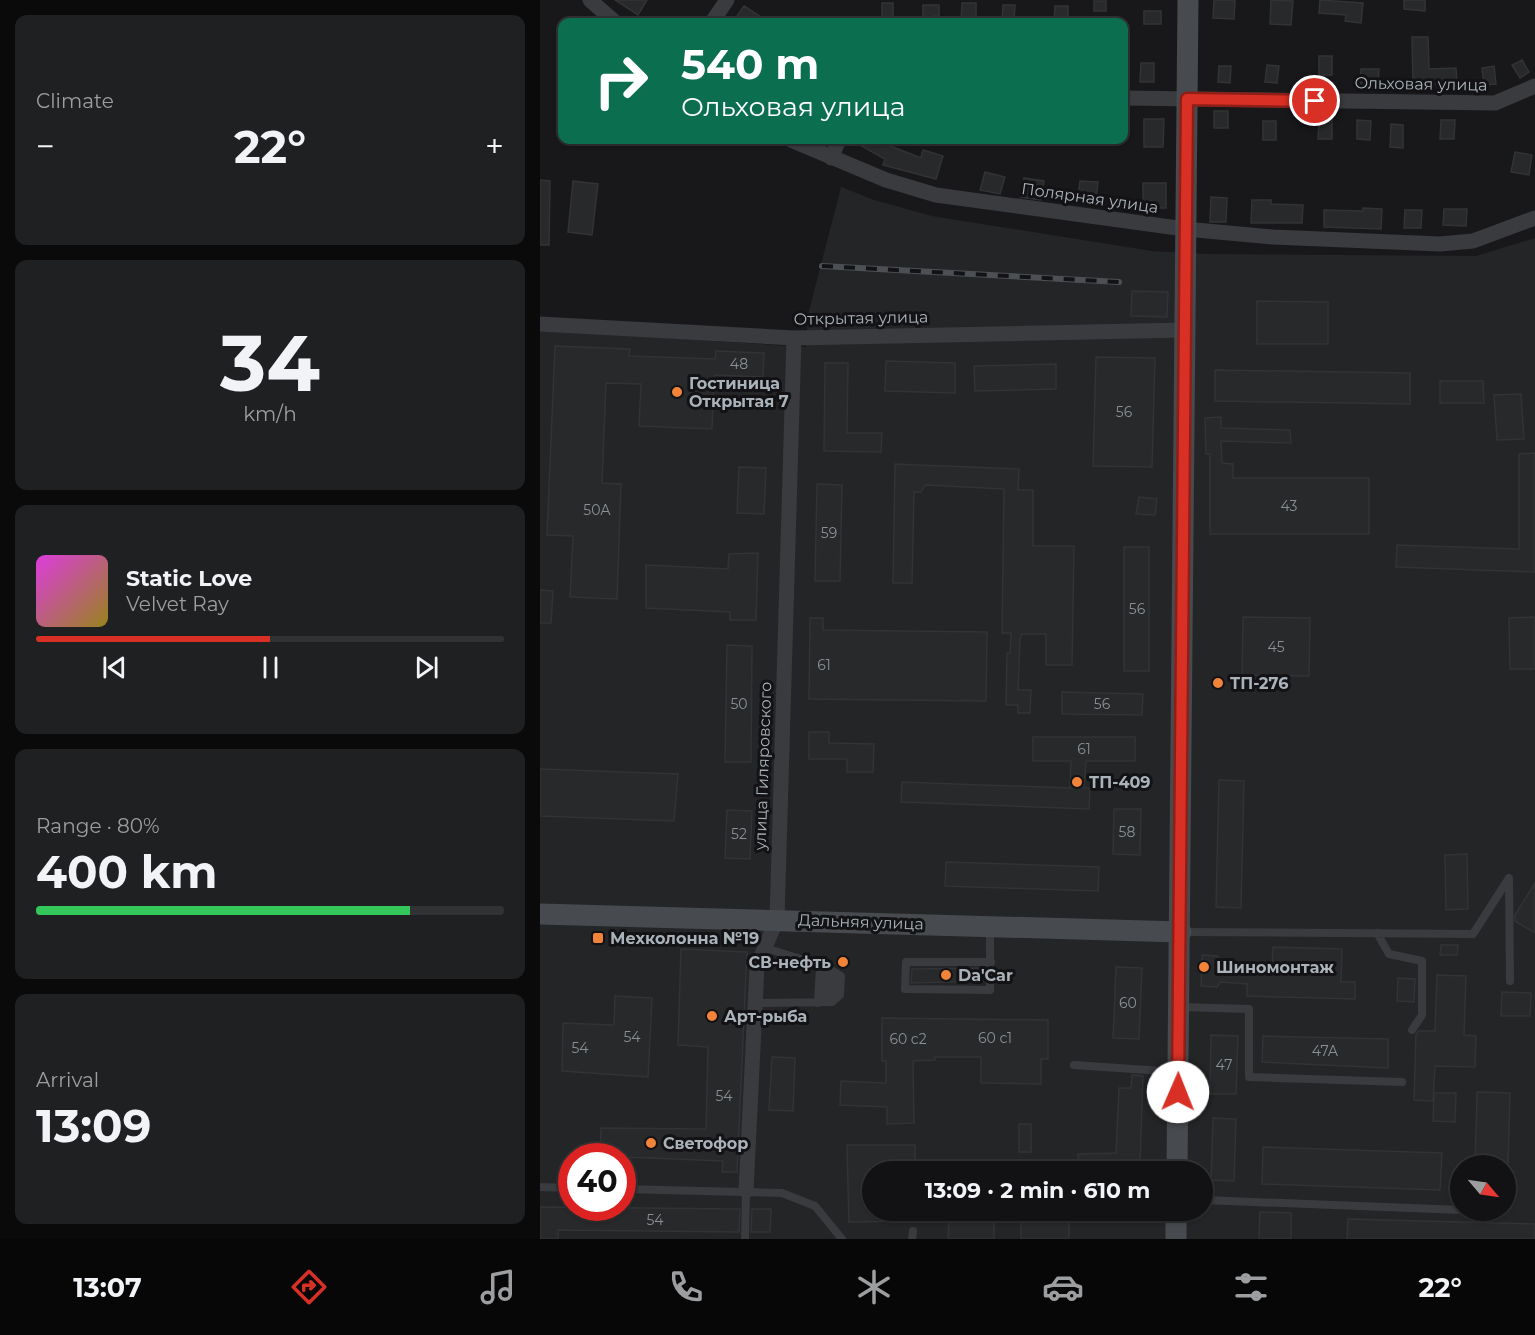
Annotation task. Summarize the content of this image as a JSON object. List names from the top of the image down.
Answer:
{
  "streets": {
    "street": [
      "Ольховая улица",
      "Полярная улица",
      "Открытая улица",
      "улица Гиляровского",
      "Дальняя улица"
    ]
  },
  "crossings": [
    ["Открытая улица", "улица Гиляровского"],
    ["улица Гиляровского", "Дальняя улица"]
  ],
  "places": {
    "other": [
      "Гостиница Открытая 7",
      "ТП-276",
      "ТП-409",
      "СВ-нефть",
      "Шиномонтаж",
      "Da'Car",
      "Арт-рыба",
      "Светофор"
    ],
    "transit": ["Мехколонна №19"]
  },
  "house_numbers": [
    "48",
    "56",
    "43",
    "50А",
    "59",
    "56",
    "45",
    "61",
    "50",
    "56",
    "61",
    "58",
    "52",
    "60",
    "54",
    "60 с1",
    "60 с2",
    "54",
    "47А",
    "47",
    "54",
    "54"
  ],
  "north": "bottom right",
  "page": {
    "tile": [
      "Climate",
      ["34", "km/h"],
      ["Range · 80%", "400 km"],
      ["Arrival", "13:09"]
    ],
    "turn": ["540 m", "Ольховая улица"],
    "heat": ["−", "22°", "+"],
    "song": ["Static Love", "Velvet Ray"],
    "limit": "40",
    "trip": "13:09 · 2 min · 610 m",
    "tabs": ["13:07", "22°"]
  }
}
